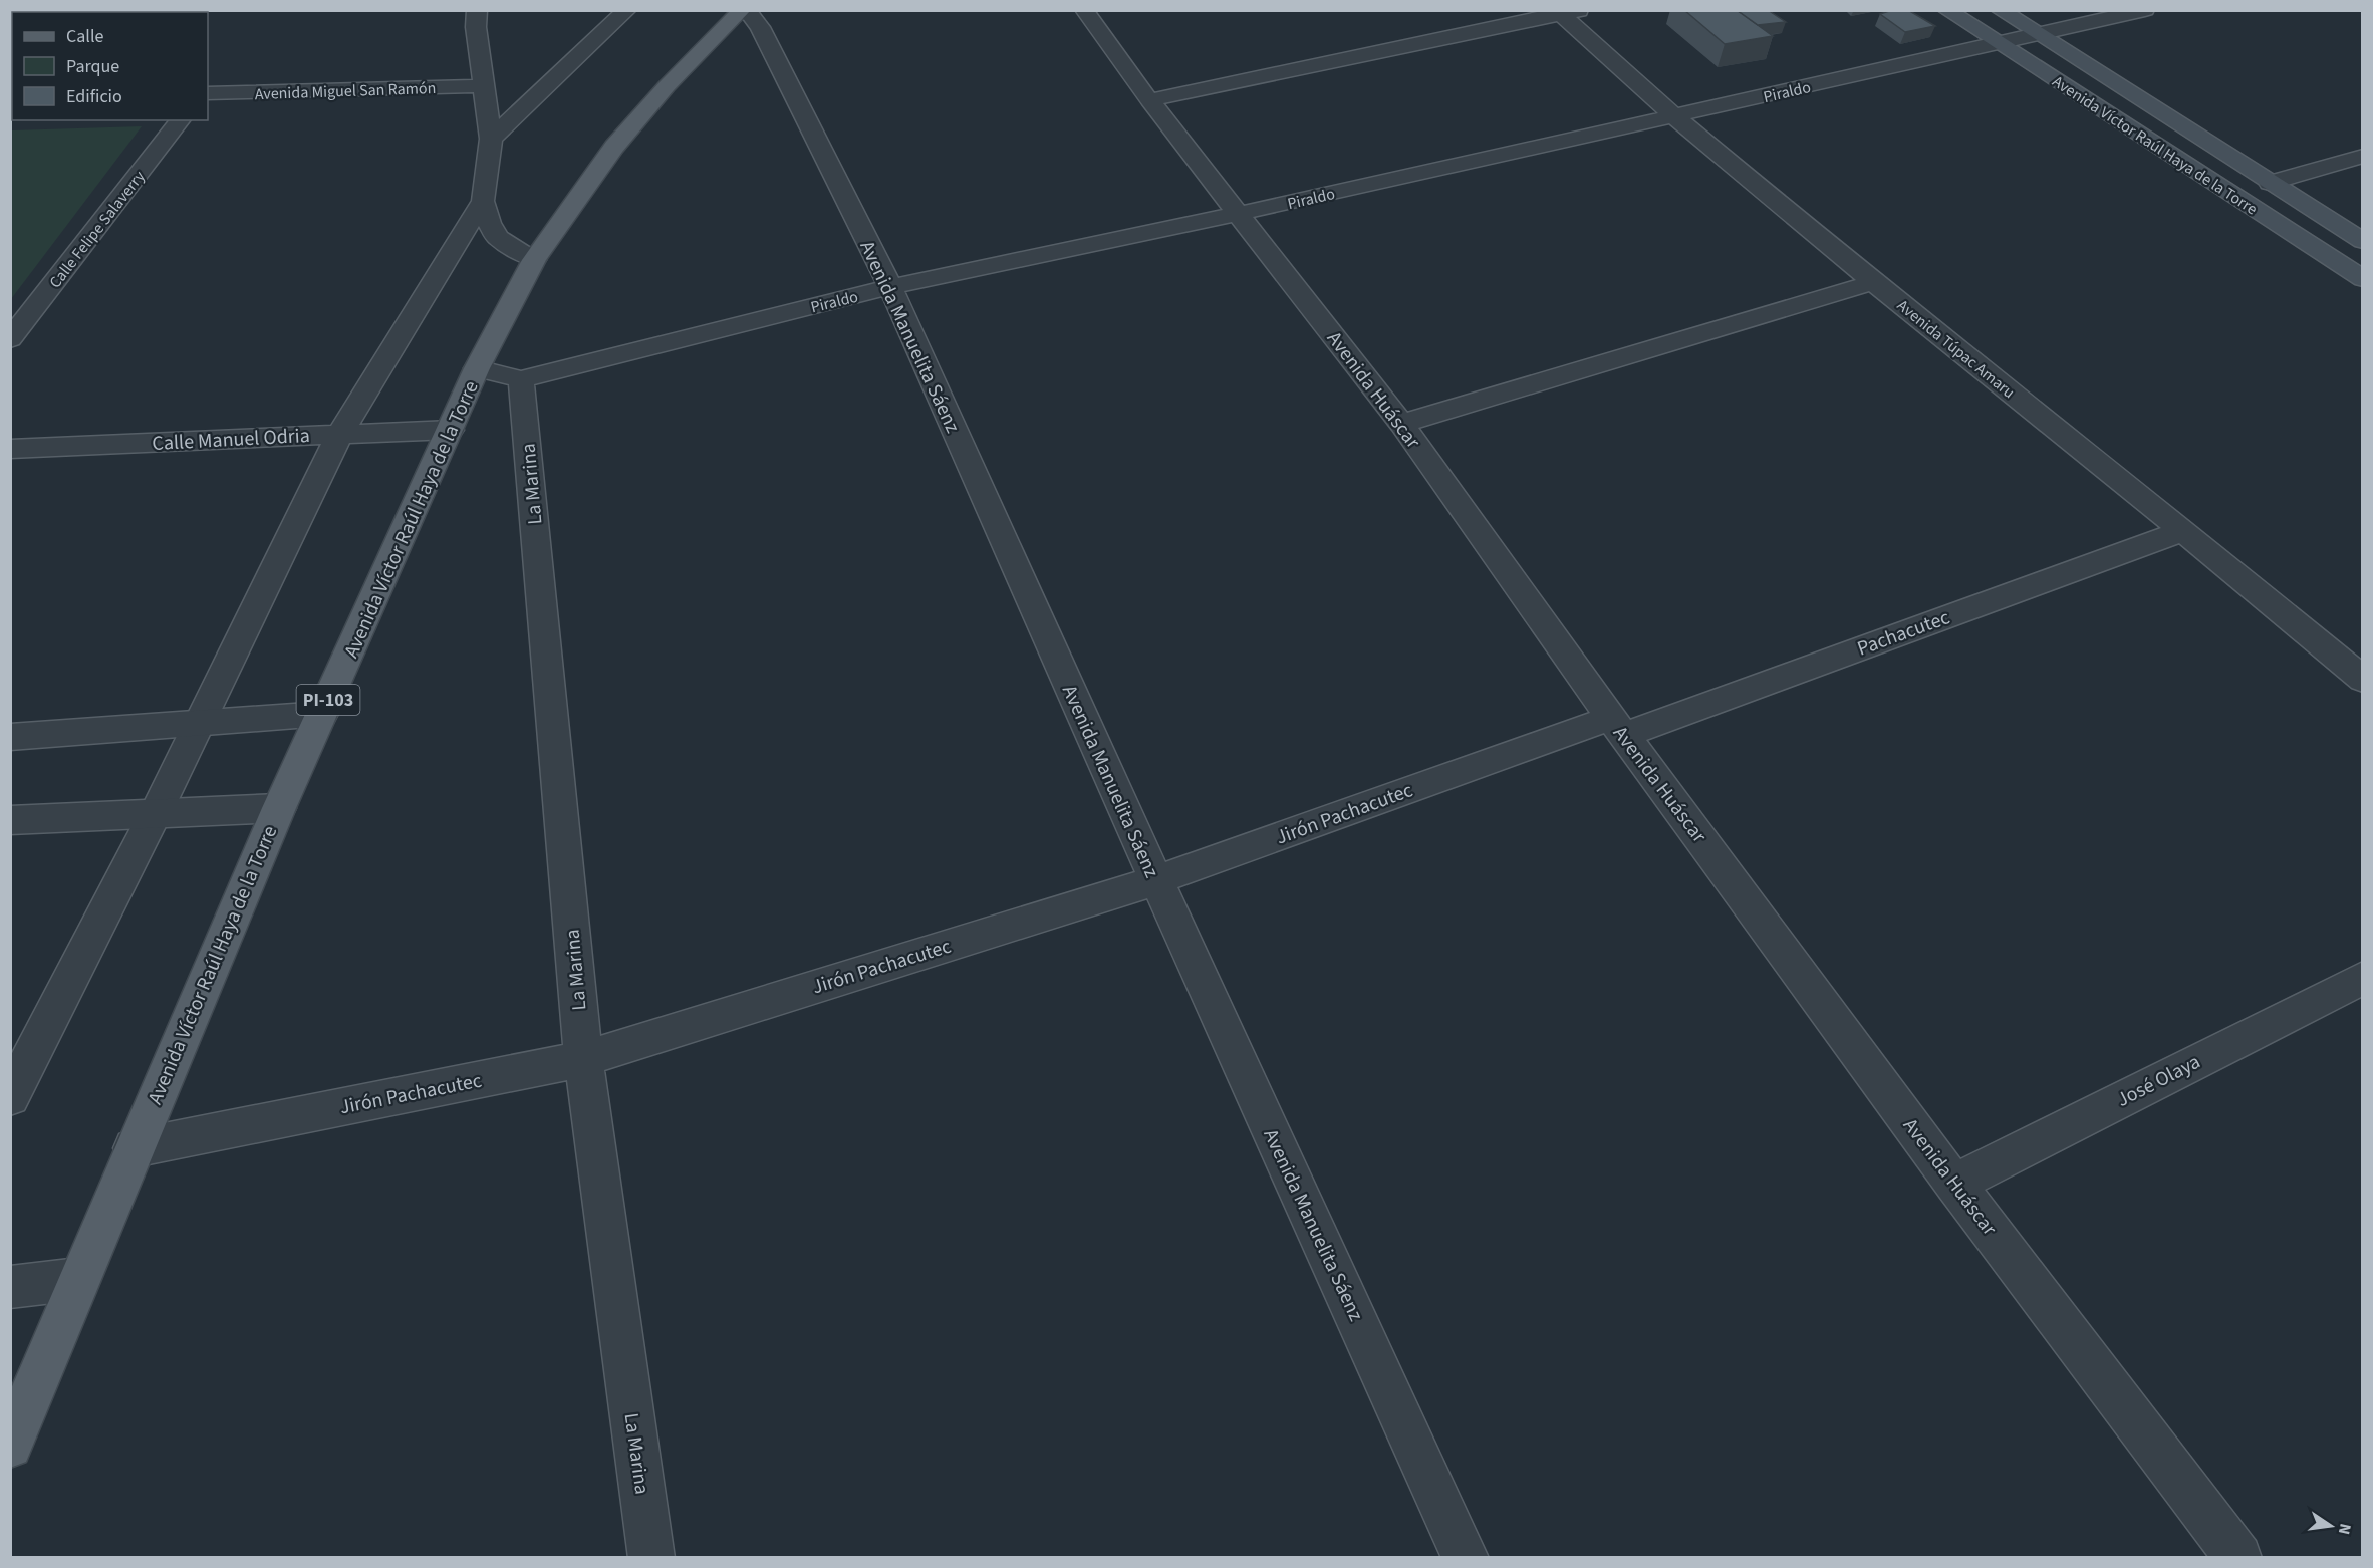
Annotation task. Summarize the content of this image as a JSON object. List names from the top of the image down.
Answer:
{
  "streets": {
    "main road": ["Avenida Víctor Raúl Haya de la Torre", "PI-103"],
    "street": [
      "Avenida Miguel San Ramón",
      "Piraldo",
      "Calle Felipe Salaverry",
      "Avenida Manuelita Sáenz",
      "Avenida Túpac Amaru",
      "Avenida Huáscar",
      "Calle Manuel Odria",
      "La Marina",
      "Pachacutec",
      "Jirón Pachacutec",
      "José Olaya"
    ]
  },
  "crossings": [
    ["Piraldo", "Avenida Víctor Raúl Haya de la Torre"],
    ["Piraldo", "Avenida Manuelita Sáenz"],
    ["Piraldo", "Avenida Túpac Amaru"],
    ["Piraldo", "Avenida Huáscar"],
    ["Piraldo", "La Marina"],
    ["Avenida Víctor Raúl Haya de la Torre", "Avenida Manuelita Sáenz"],
    ["Avenida Víctor Raúl Haya de la Torre", "Calle Manuel Odria"],
    ["Avenida Víctor Raúl Haya de la Torre", "Jirón Pachacutec"],
    ["Avenida Manuelita Sáenz", "Jirón Pachacutec"],
    ["Avenida Túpac Amaru", "Pachacutec"],
    ["Avenida Huáscar", "Pachacutec"],
    ["Avenida Huáscar", "Jirón Pachacutec"],
    ["Avenida Huáscar", "José Olaya"],
    ["La Marina", "Jirón Pachacutec"],
    ["Pachacutec", "Jirón Pachacutec"]
  ],
  "legend": ["Calle", "Parque", "Edificio"],
  "north": "right"
}
